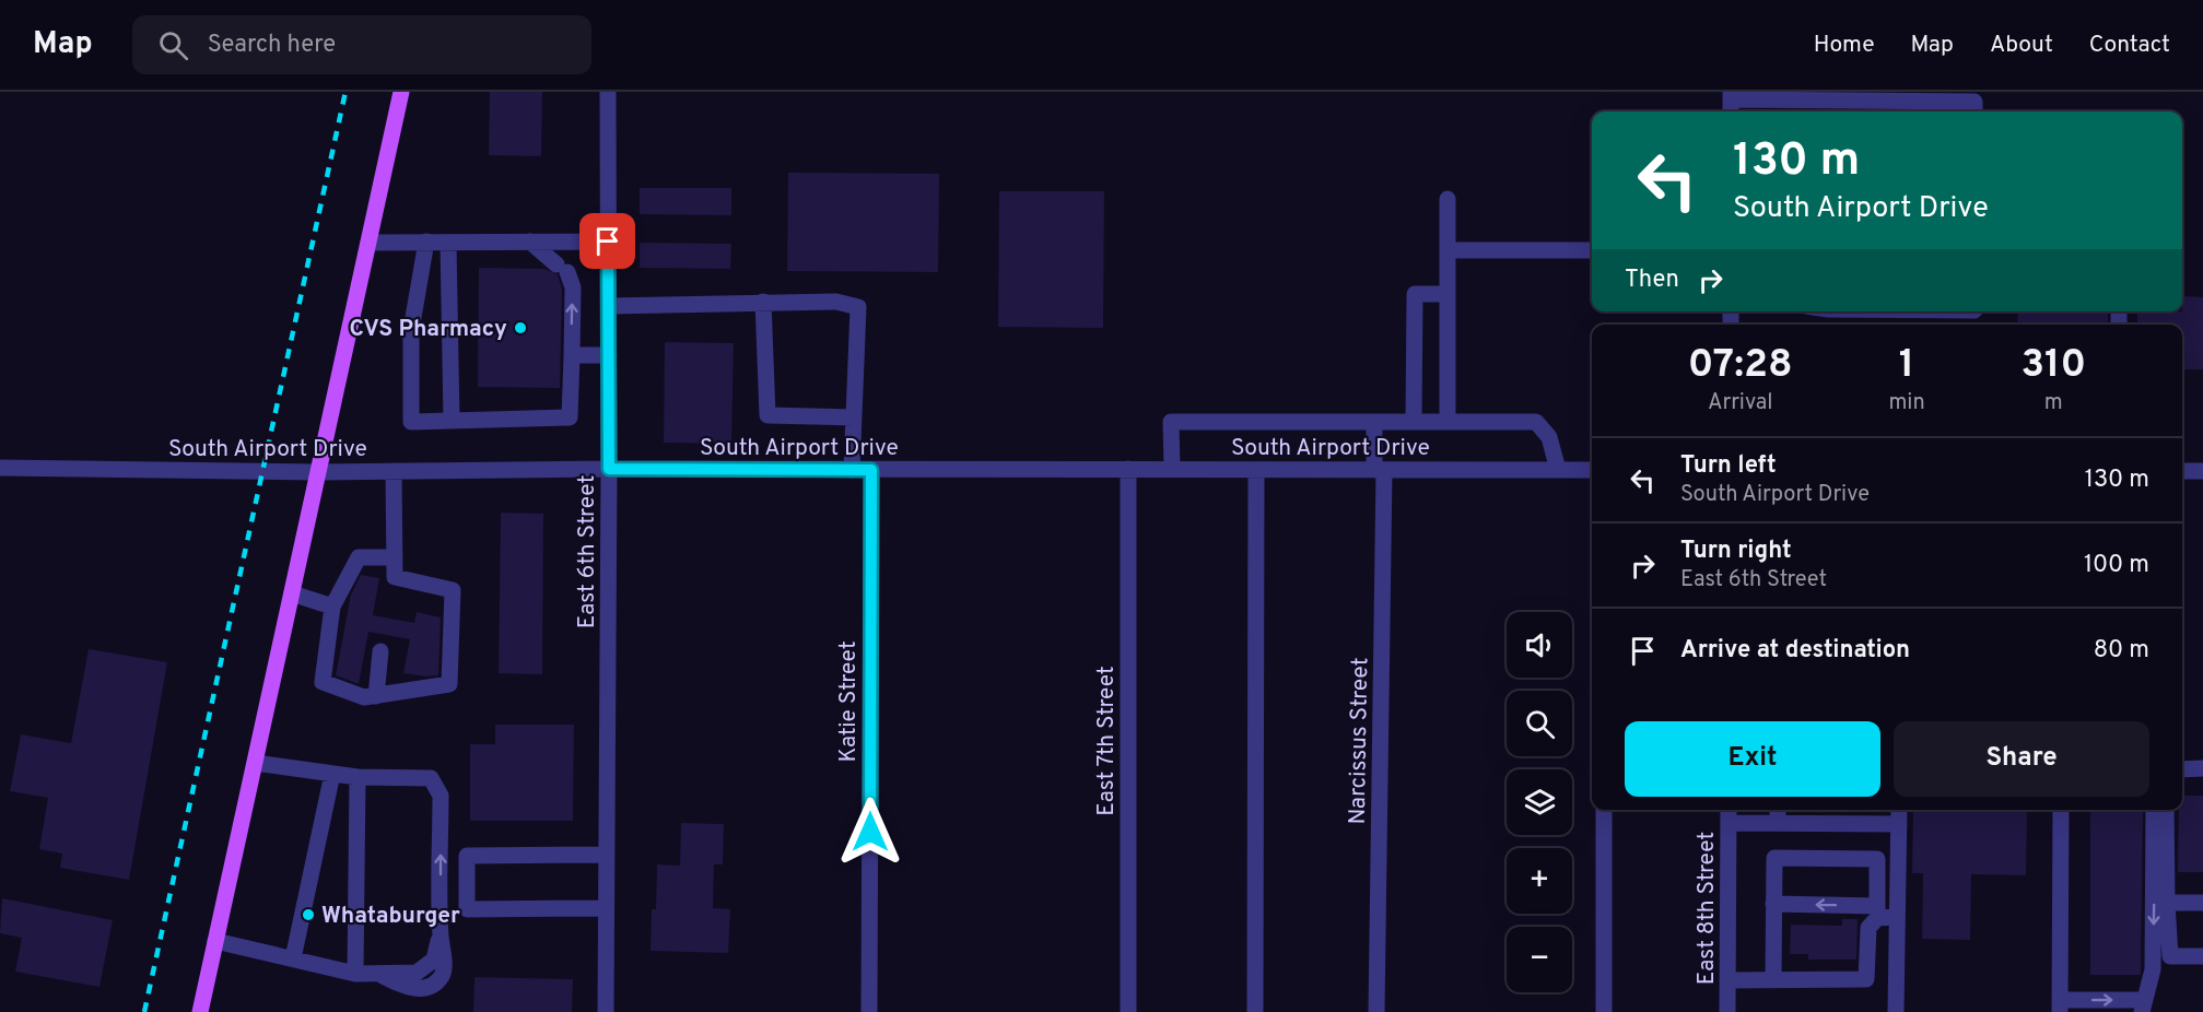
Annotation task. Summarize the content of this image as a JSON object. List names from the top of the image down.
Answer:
{
  "streets": {
    "street": [
      "South Airport Drive",
      "East 6th Street",
      "Katie Street",
      "East 7th Street",
      "Narcissus Street",
      "East 8th Street"
    ]
  },
  "crossings": [
    ["South Airport Drive", "East 6th Street"],
    ["South Airport Drive", "Katie Street"],
    ["South Airport Drive", "East 7th Street"],
    ["South Airport Drive", "Narcissus Street"]
  ],
  "places": ["CVS Pharmacy", "Whataburger"],
  "page": {
    "header": "Map",
    "search": "Search here",
    "nav": [
      "Home",
      "Map",
      "About",
      "Contact"
    ],
    "turn": ["130 m", "South Airport Drive"],
    "then": "Then",
    "eta": [
      "07:28",
      "Arrival",
      "1",
      "min",
      "310",
      "m"
    ],
    "list": [
      {
        "name": "Turn left",
        "note": "South Airport Drive",
        "value": "130 m"
      },
      {
        "name": "Turn right",
        "note": "East 6th Street",
        "value": "100 m"
      },
      {
        "name": "Arrive at destination",
        "value": "80 m"
      }
    ],
    "map_buttons": ["+", "−"],
    "buttons": ["Exit", "Share"]
  }
}
